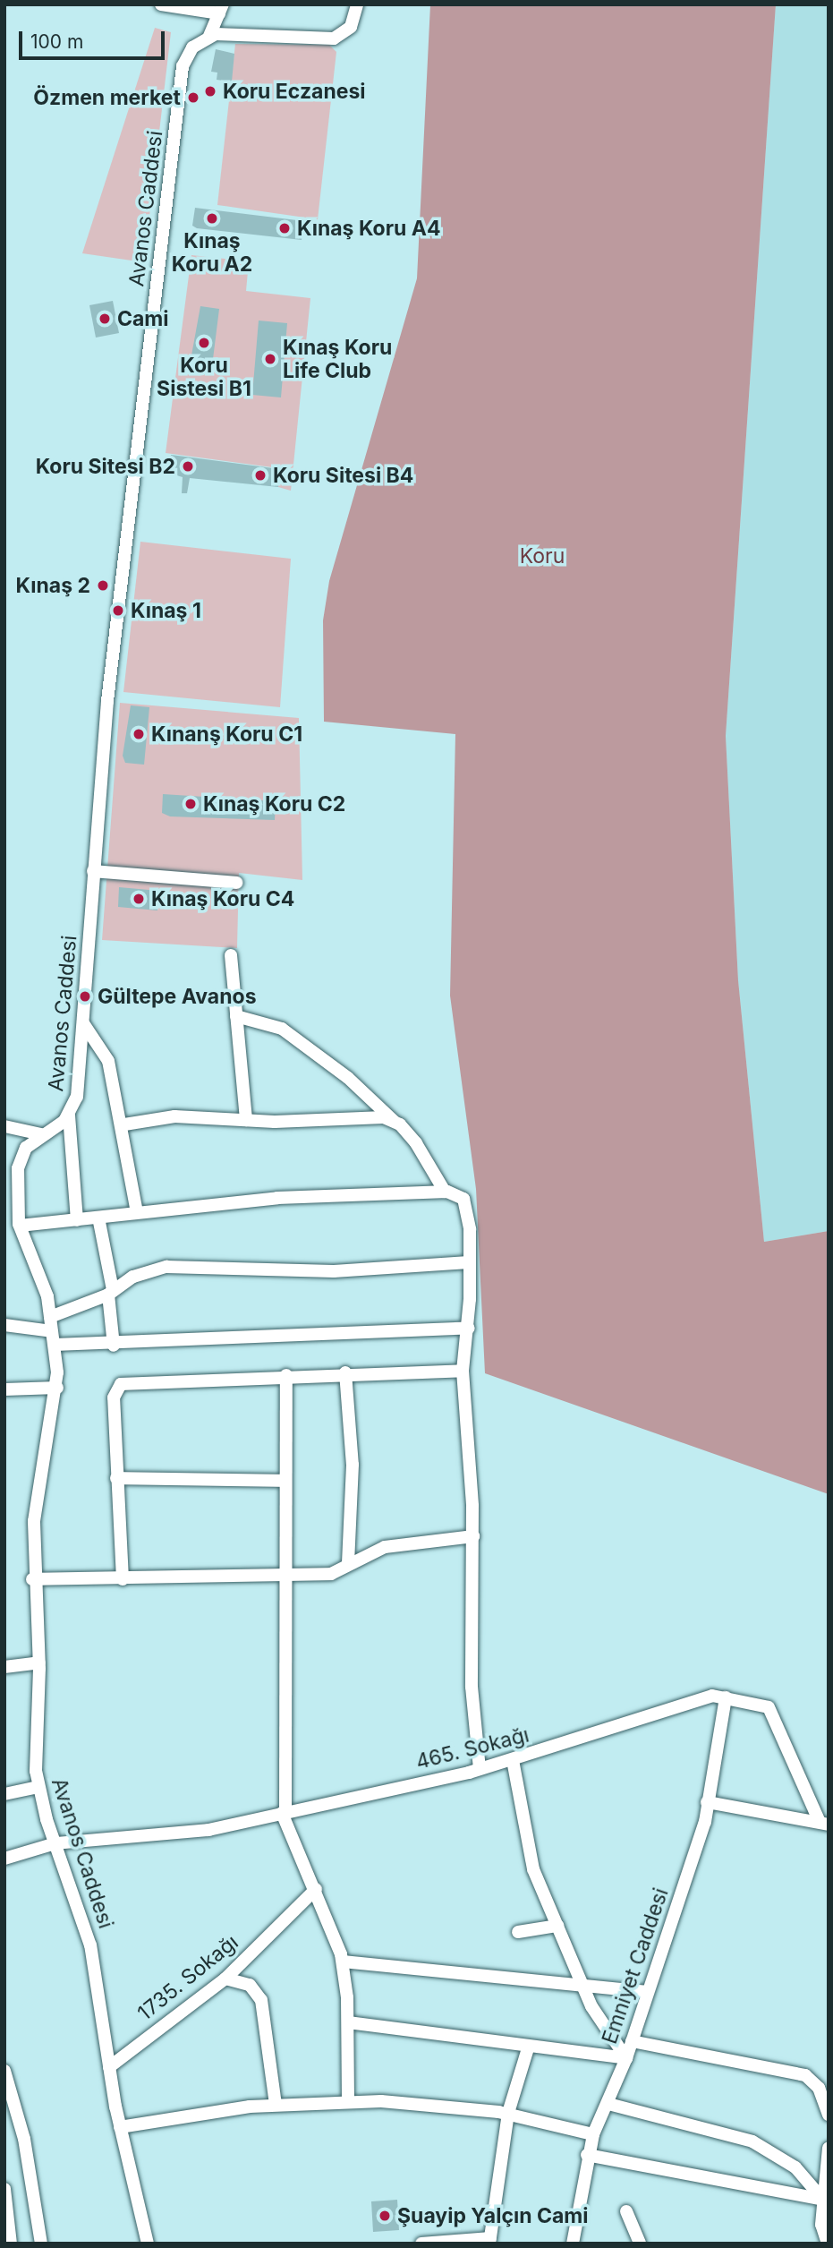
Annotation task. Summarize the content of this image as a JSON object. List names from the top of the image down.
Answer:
{
  "streets": {
    "street": [
      "Avanos Caddesi",
      "465. Sokağı",
      "Emniyet Caddesi",
      "1735. Sokağı"
    ]
  },
  "crossings": [
    ["Avanos Caddesi", "465. Sokağı"],
    ["Avanos Caddesi", "1735. Sokağı"],
    ["465. Sokağı", "Emniyet Caddesi"]
  ],
  "parks": ["Koru"],
  "places": [
    "Koru Eczanesi",
    "Özmen merket",
    "Kınaş Koru A2",
    "Kınaş Koru A4",
    "Cami",
    "Koru Sistesi B1",
    "Kınaş Koru Life Club",
    "Koru Sitesi B2",
    "Koru Sitesi B4",
    "Kınaş 2",
    "Kınaş 1",
    "Kınanş Koru C1",
    "Kınaş Koru C2",
    "Kınaş Koru C4",
    "Gültepe Avanos",
    "Şuayip Yalçın Cami"
  ],
  "scale_bar": "100 m"
}
